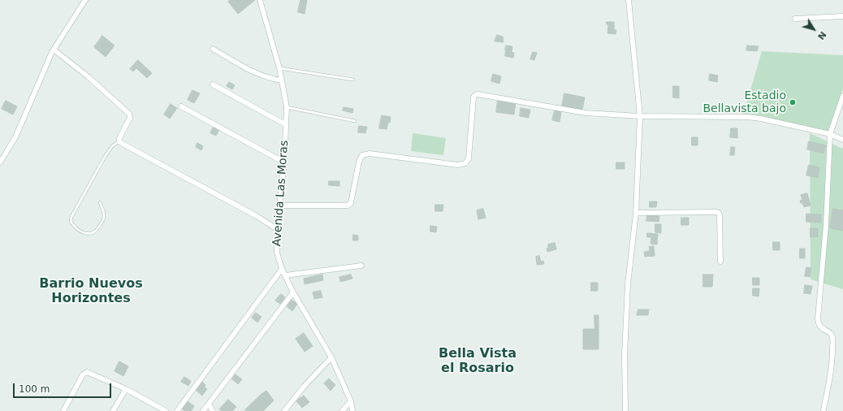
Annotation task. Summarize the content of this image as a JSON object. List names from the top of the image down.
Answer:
{
  "streets": {
    "street": ["Avenida Las Moras"]
  },
  "districts": ["Barrio Nuevos Horizontes", "Bella Vista el Rosario"],
  "places": ["Estadio Bellavista bajo"],
  "scale_bar": "100 m",
  "north": "bottom right"
}
